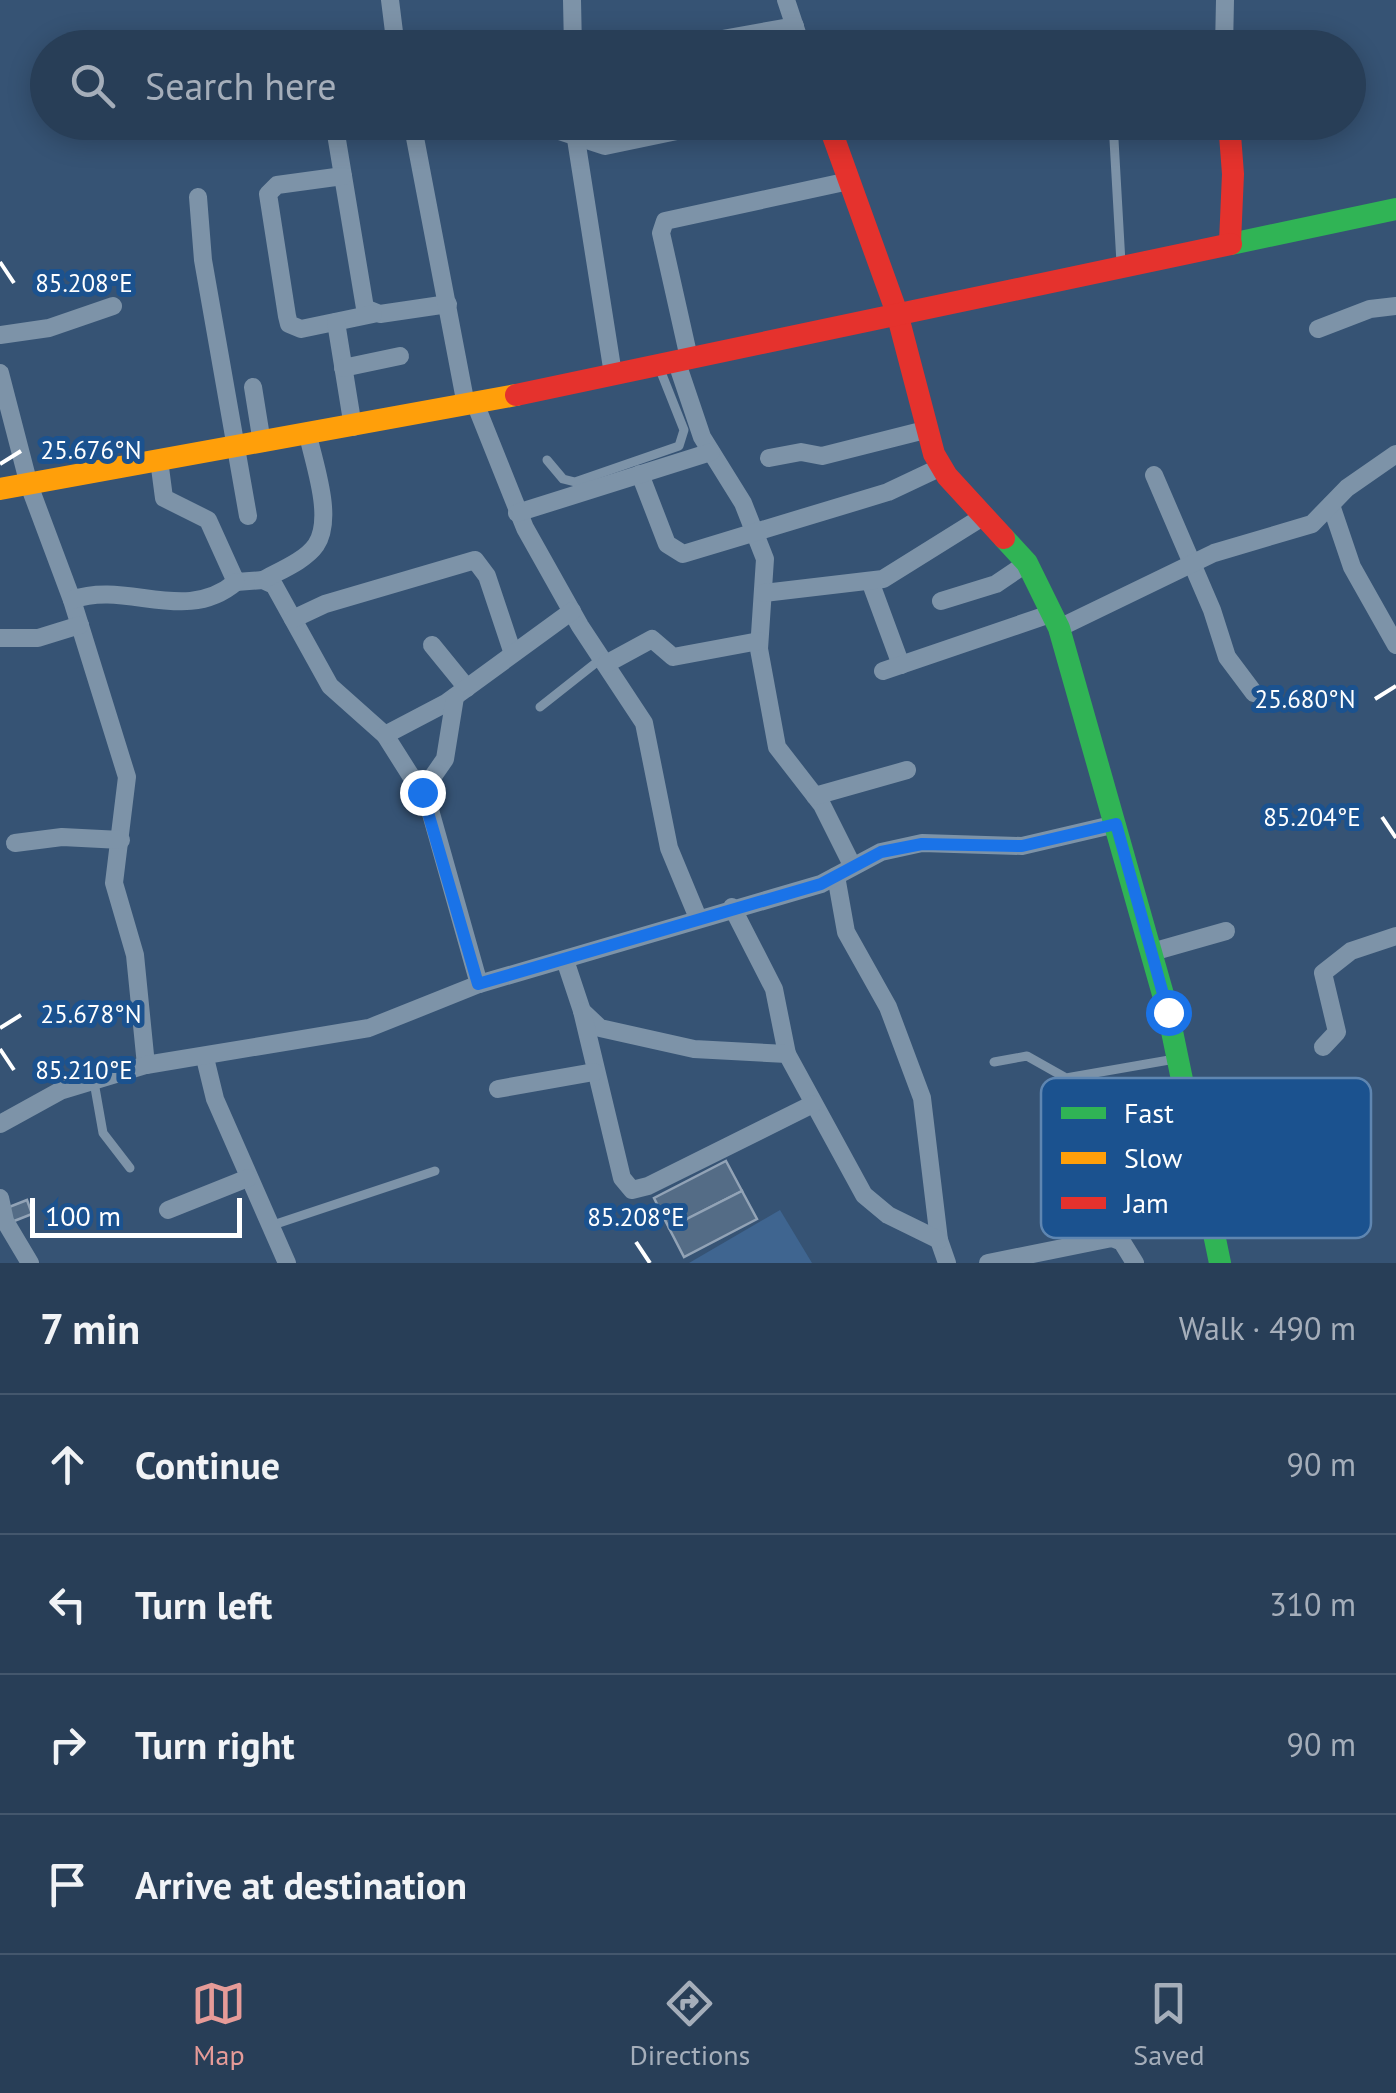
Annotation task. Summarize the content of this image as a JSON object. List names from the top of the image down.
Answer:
{
  "legend": ["Fast", "Slow", "Jam"],
  "scale_bar": "100 m",
  "page": {
    "search": "Search here",
    "scale": "100 m",
    "heading": ["7 min", "Walk · 490 m"],
    "list": [
      ["Continue", "90 m"],
      ["Turn left", "310 m"],
      ["Turn right", "90 m"],
      "Arrive at destination"
    ],
    "nav": ["Map", "Directions", "Saved"]
  },
  "coordinates": [
    "85.208°E",
    "25.676°N",
    "25.680°N",
    "85.204°E",
    "25.678°N",
    "85.210°E"
  ]
}
